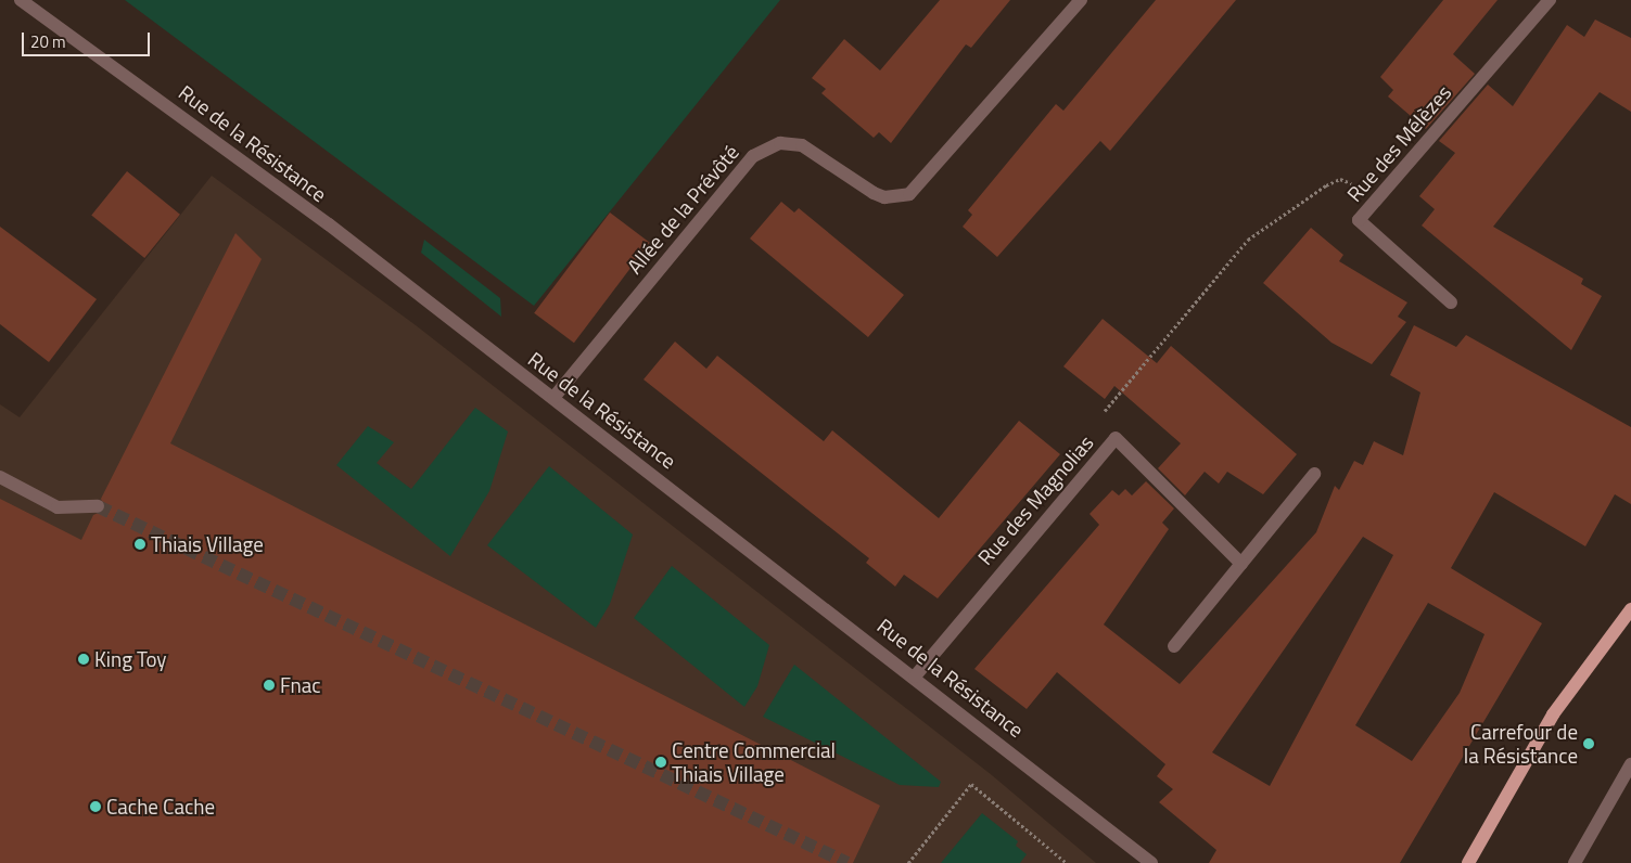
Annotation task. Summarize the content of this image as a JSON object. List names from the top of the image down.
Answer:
{
  "streets": {
    "street": [
      "Rue de la Résistance",
      "Rue des Mélèzes",
      "Allée de la Prévôté",
      "Rue des Magnolias"
    ]
  },
  "crossings": [
    ["Rue de la Résistance", "Allée de la Prévôté"],
    ["Rue de la Résistance", "Rue des Magnolias"]
  ],
  "places": [
    "Thiais Village",
    "King Toy",
    "Fnac",
    "Carrefour de la Résistance",
    "Centre Commercial Thiais Village",
    "Cache Cache"
  ],
  "scale_bar": "20 m"
}
